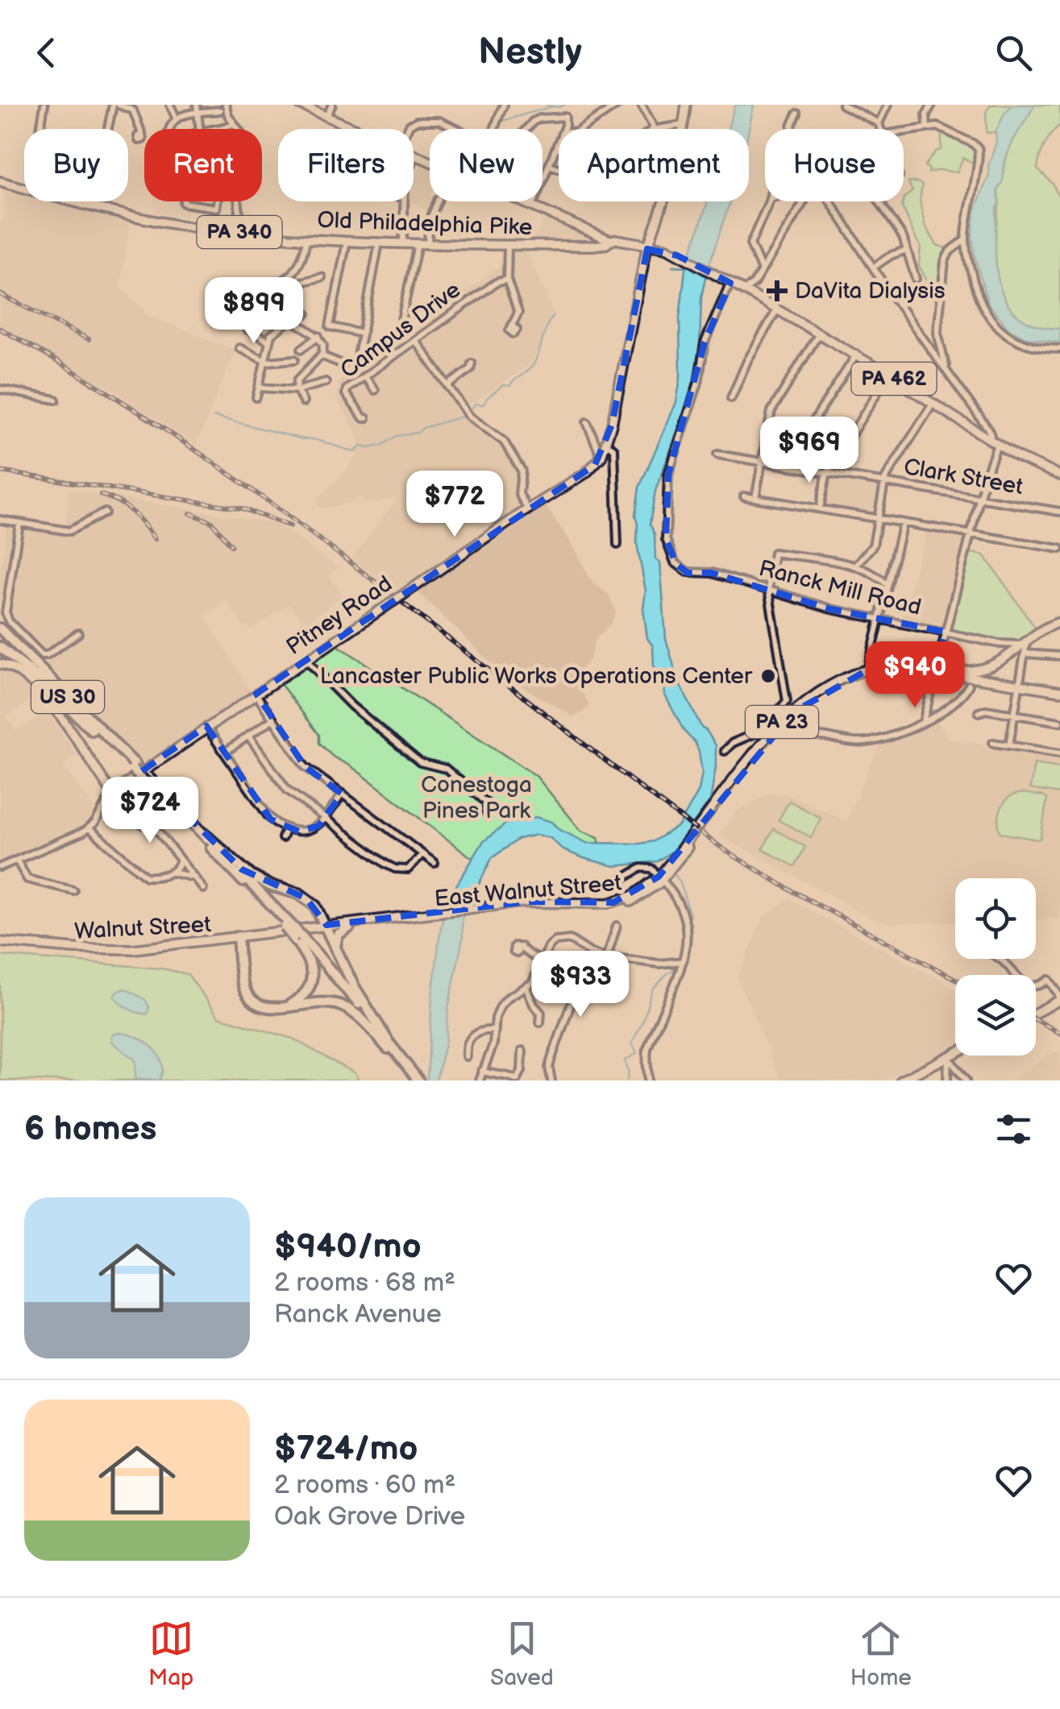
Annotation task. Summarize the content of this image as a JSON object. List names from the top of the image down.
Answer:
{
  "streets": {
    "highway": ["US 30"],
    "main road": [
      "Old Philadelphia Pike",
      "PA 340",
      "PA 462",
      "Pitney Road",
      "PA 23",
      "East Walnut Street",
      "Walnut Street"
    ],
    "street": ["Campus Drive", "Clark Street", "Ranck Mill Road"]
  },
  "crossings": [
    ["Old Philadelphia Pike", "PA 462"],
    ["PA 462", "Ranck Mill Road"],
    ["PA 462", "Pitney Road"],
    ["Ranck Mill Road", "PA 23"],
    ["Ranck Mill Road", "East Walnut Street"],
    ["PA 23", "East Walnut Street"],
    ["East Walnut Street", "Walnut Street"]
  ],
  "parks": ["Conestoga Pines Park"],
  "places": {
    "health": ["DaVita Dialysis"],
    "other": ["Lancaster Public Works Operations Center"]
  },
  "page": {
    "header": "Nestly",
    "chip": [
      "Buy",
      "Rent",
      "Filters",
      "New",
      "Apartment",
      "House"
    ],
    "price": [
      "$899",
      "$969",
      "$772",
      "$940",
      "$724",
      "$933"
    ],
    "heading": "6 homes",
    "list": [
      {
        "name": "$940/mo",
        "note": "2 rooms · 68 m² · Ranck Avenue"
      },
      {
        "name": "$724/mo",
        "note": "2 rooms · 60 m² · Oak Grove Drive"
      }
    ],
    "tabs": ["Map", "Saved", "Home"]
  }
}
